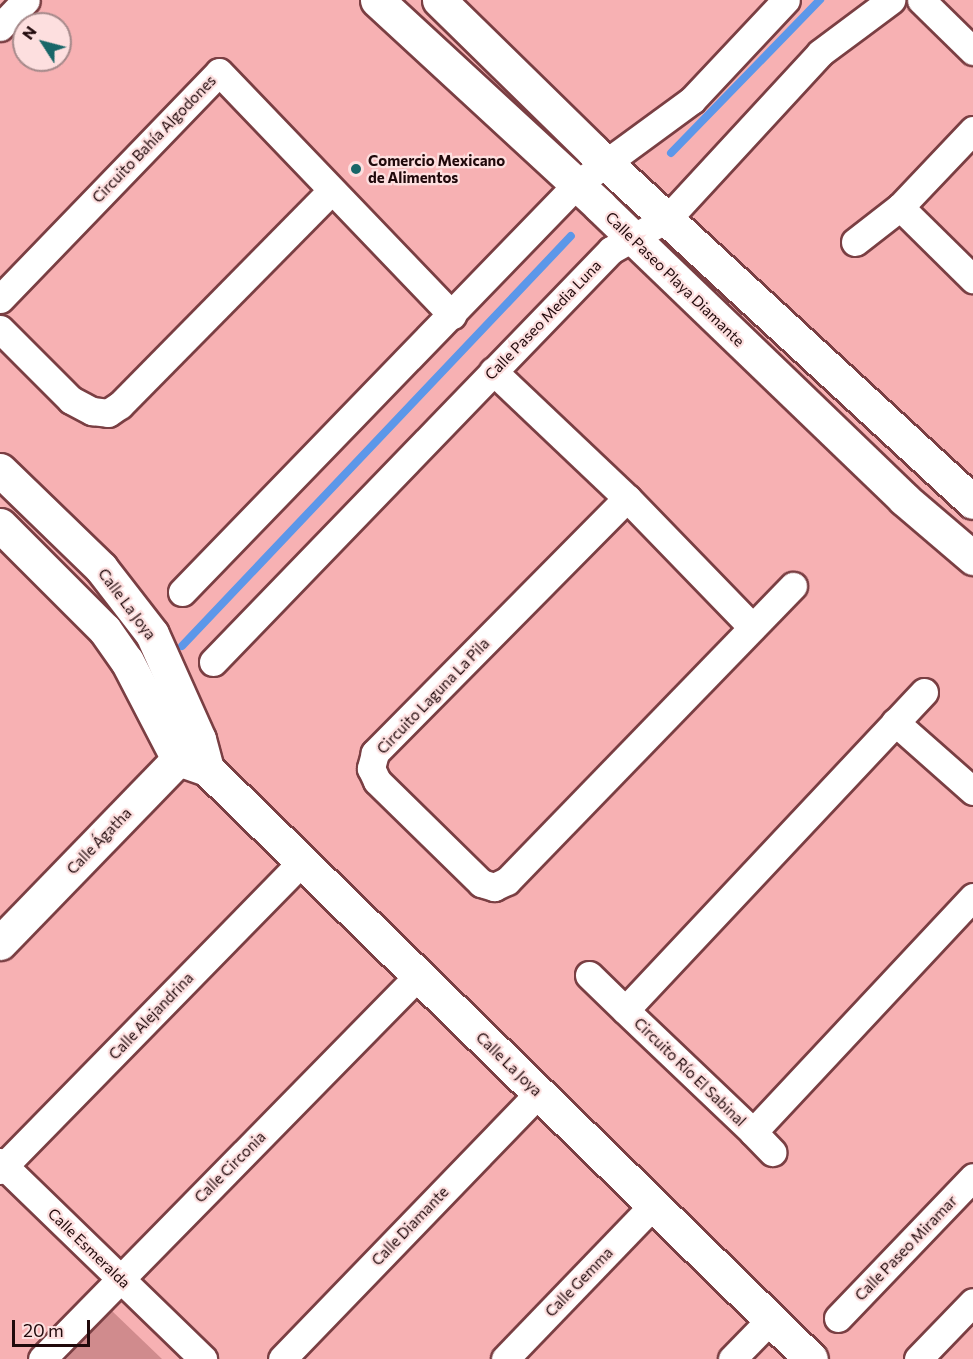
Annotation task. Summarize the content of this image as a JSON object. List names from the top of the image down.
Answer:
{
  "streets": {
    "street": [
      "Circuito Bahía Algodones",
      "Calle Paseo Playa Diamante",
      "Calle Paseo Media Luna",
      "Calle La Joya",
      "Circuito Laguna La Pila",
      "Calle Ágatha",
      "Calle Alejandrina",
      "Circuito Río El Sabinal",
      "Calle Circonia",
      "Calle Diamante",
      "Calle Esmeralda",
      "Calle Paseo Miramar",
      "Calle Gemma"
    ]
  },
  "crossings": [
    ["Calle Paseo Playa Diamante", "Calle Paseo Media Luna"],
    ["Calle La Joya", "Calle Ágatha"],
    ["Calle La Joya", "Calle Alejandrina"],
    ["Calle La Joya", "Calle Circonia"],
    ["Calle La Joya", "Calle Diamante"],
    ["Calle La Joya", "Calle Gemma"],
    ["Calle Alejandrina", "Calle Esmeralda"],
    ["Calle Circonia", "Calle Esmeralda"]
  ],
  "places": ["Comercio Mexicano de Alimentos"],
  "scale_bar": "20 m",
  "north": "top left"
}
